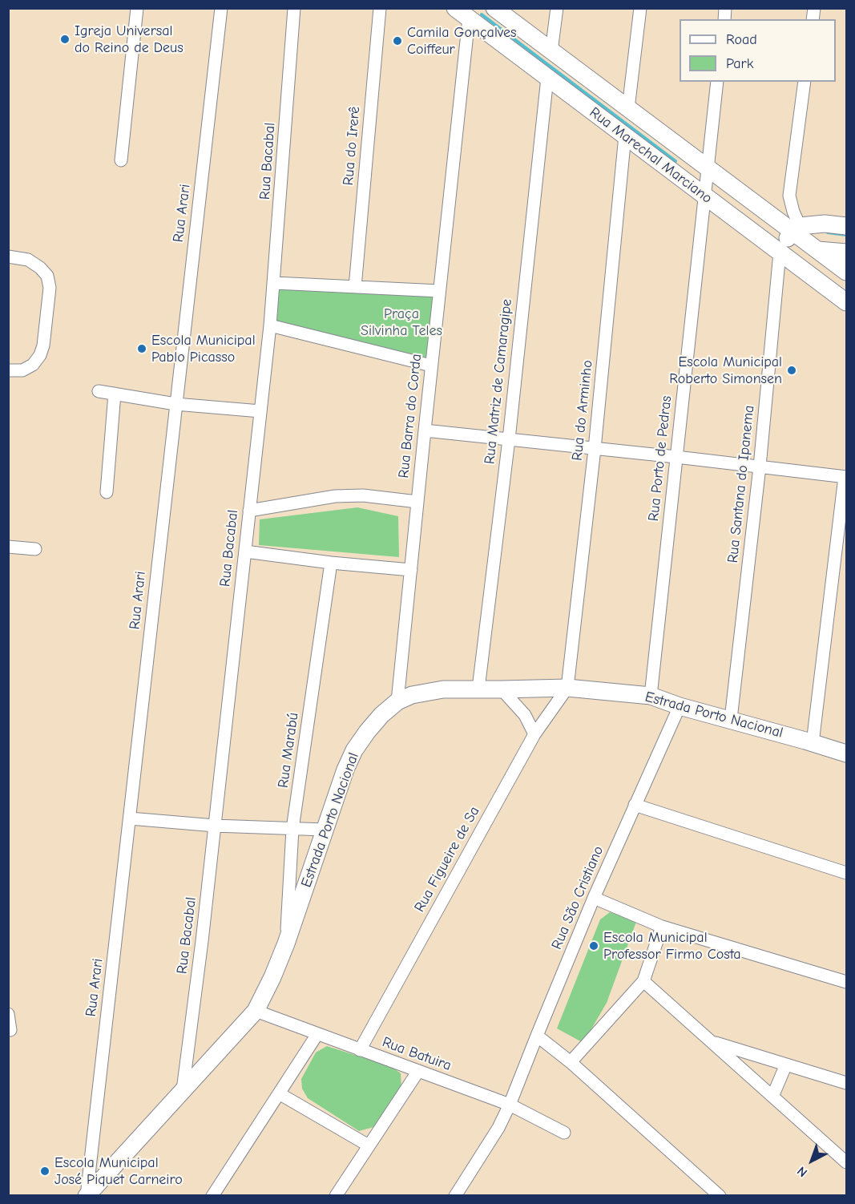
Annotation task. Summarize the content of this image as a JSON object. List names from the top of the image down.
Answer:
{
  "streets": {
    "street": [
      "Rua do Irerê",
      "Rua Marechal Marciano",
      "Rua Bacabal",
      "Rua Arari",
      "Rua Matriz de Camaragipe",
      "Rua do Arminho",
      "Rua Barra do Corda",
      "Rua Porto de Pedras",
      "Rua Santana do Ipanema",
      "Estrada Porto Nacional",
      "Rua Marabú",
      "Rua Figueire de Sa",
      "Rua São Cristiano",
      "Rua Batuira"
    ]
  },
  "crossings": [
    ["Rua Marechal Marciano", "Rua Matriz de Camaragipe"],
    ["Rua Marechal Marciano", "Rua do Arminho"],
    ["Rua Marechal Marciano", "Rua Barra do Corda"],
    ["Rua Marechal Marciano", "Rua Porto de Pedras"],
    ["Rua Marechal Marciano", "Rua Santana do Ipanema"],
    ["Rua Bacabal", "Estrada Porto Nacional"],
    ["Rua Arari", "Estrada Porto Nacional"],
    ["Rua Matriz de Camaragipe", "Estrada Porto Nacional"],
    ["Rua do Arminho", "Estrada Porto Nacional"],
    ["Rua do Arminho", "Rua Figueire de Sa"],
    ["Rua Barra do Corda", "Estrada Porto Nacional"],
    ["Rua Porto de Pedras", "Estrada Porto Nacional"],
    ["Rua Santana do Ipanema", "Estrada Porto Nacional"],
    ["Estrada Porto Nacional", "Rua Marabú"],
    ["Estrada Porto Nacional", "Rua Figueire de Sa"],
    ["Estrada Porto Nacional", "Rua São Cristiano"],
    ["Estrada Porto Nacional", "Rua Batuira"],
    ["Rua Figueire de Sa", "Rua Batuira"],
    ["Rua São Cristiano", "Rua Batuira"]
  ],
  "parks": ["Praça Silvinha Teles"],
  "places": [
    "Igreja Universal do Reino de Deus",
    "Camila Gonçalves Coiffeur",
    "Escola Municipal Pablo Picasso",
    "Escola Municipal Roberto Simonsen",
    "Escola Municipal Professor Firmo Costa",
    "Escola Municipal José Piquet Carneiro"
  ],
  "legend": ["Road", "Park"],
  "north": "bottom left"
}
